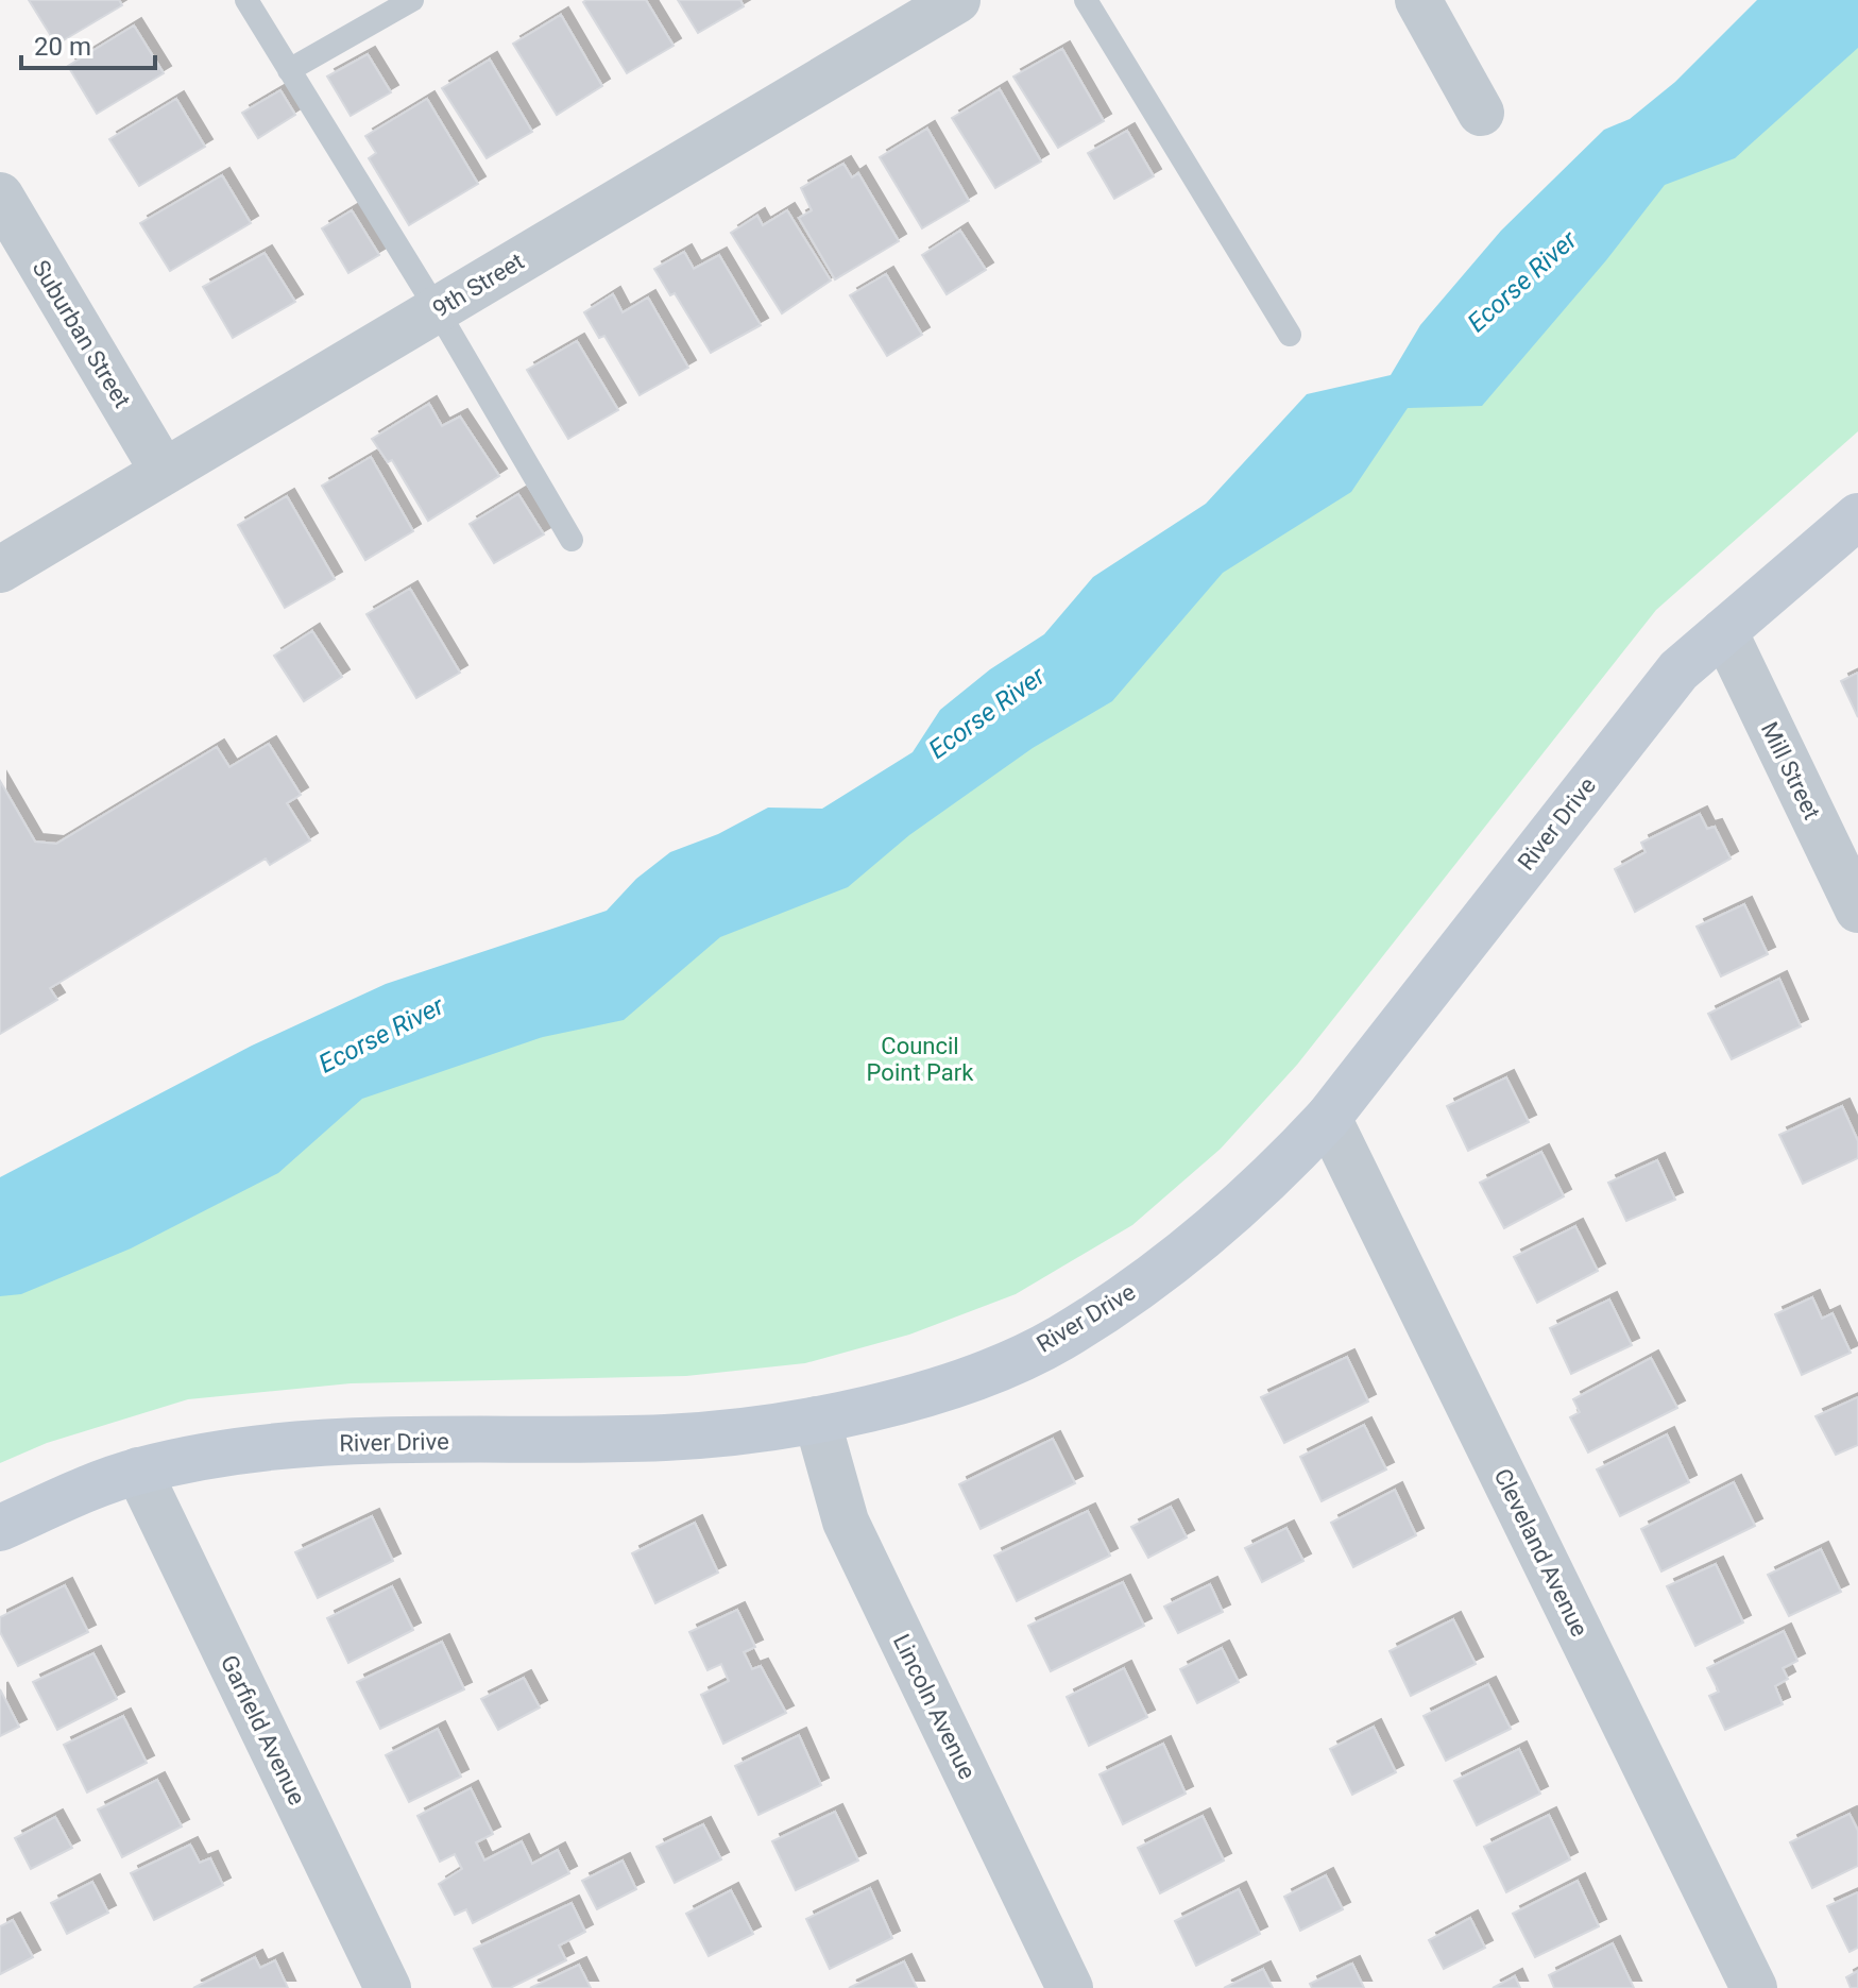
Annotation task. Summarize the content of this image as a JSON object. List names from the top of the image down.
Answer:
{
  "streets": {
    "street": [
      "9th Street",
      "Suburban Street",
      "Mill Street",
      "River Drive",
      "Cleveland Avenue",
      "Lincoln Avenue",
      "Garfield Avenue"
    ]
  },
  "crossings": [
    ["9th Street", "Suburban Street"],
    ["Mill Street", "River Drive"],
    ["River Drive", "Cleveland Avenue"],
    ["River Drive", "Lincoln Avenue"],
    ["River Drive", "Garfield Avenue"]
  ],
  "water": ["Ecorse River"],
  "parks": ["Council Point Park"],
  "scale_bar": "20 m"
}
